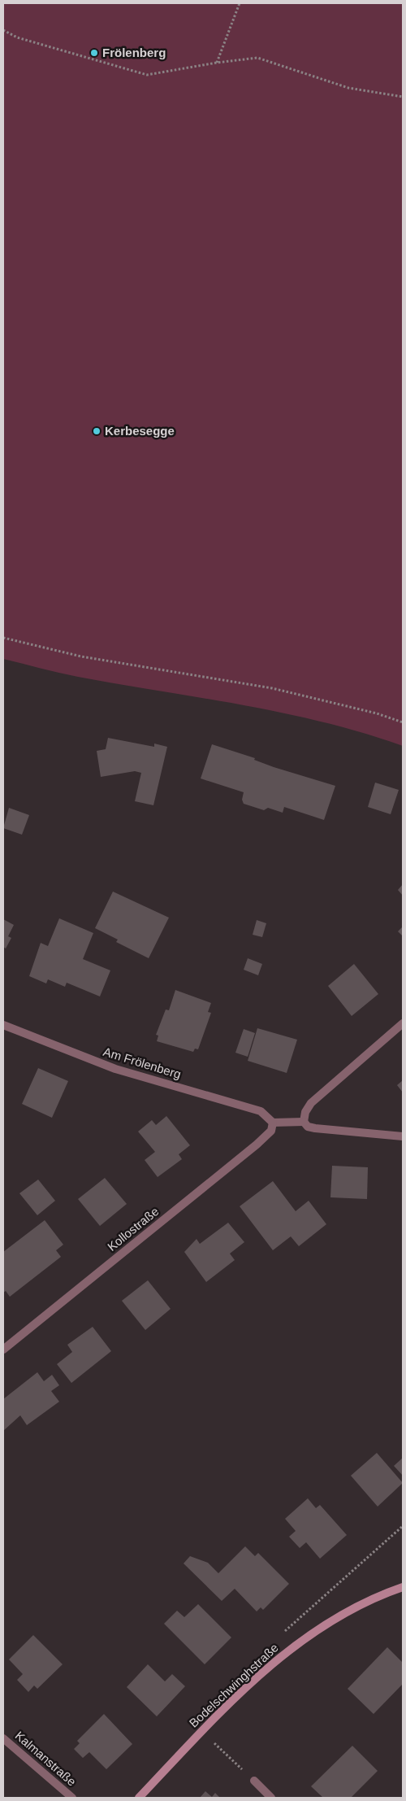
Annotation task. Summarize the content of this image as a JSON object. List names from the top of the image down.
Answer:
{
  "streets": {
    "street": [
      "Am Frölenberg",
      "Kollostraße",
      "Bodelschwinghstraße",
      "Kalmanstraße"
    ]
  },
  "crossings": [
    ["Am Frölenberg", "Kollostraße"]
  ],
  "places": ["Frölenberg", "Kerbesegge"]
}
